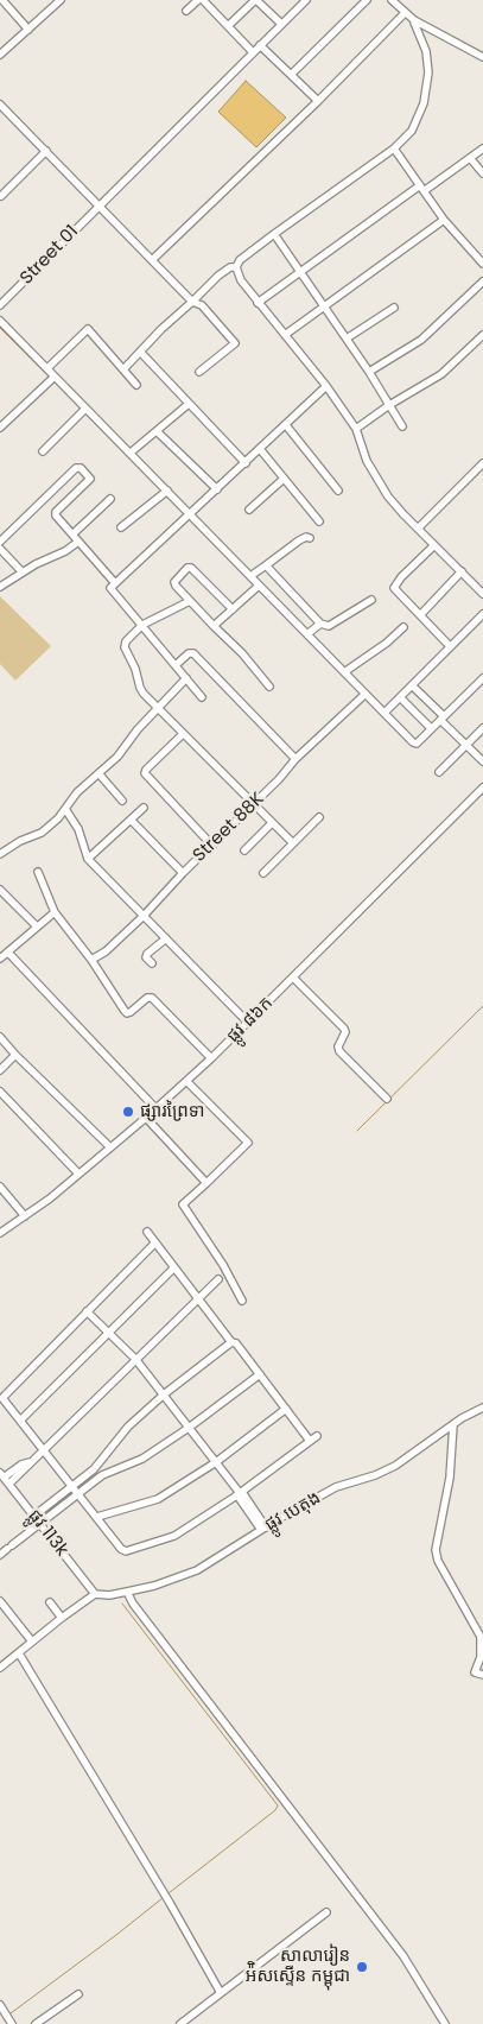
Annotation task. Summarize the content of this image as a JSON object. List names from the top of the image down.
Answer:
{
  "streets": {
    "street": [
      "Street 01",
      "Street 88K",
      "ផ្លូវ ៨៦ក",
      "ផ្លូវ បេតុង",
      "ផ្លូវ 113k"
    ]
  },
  "crossings": [
    ["ផ្លូវ បេតុង", "ផ្លូវ 113k"]
  ],
  "places": ["ផ្សារព្រៃទា", "សាលារៀន អ៉ិសស្ទើន កម្ពុជា"]
}
